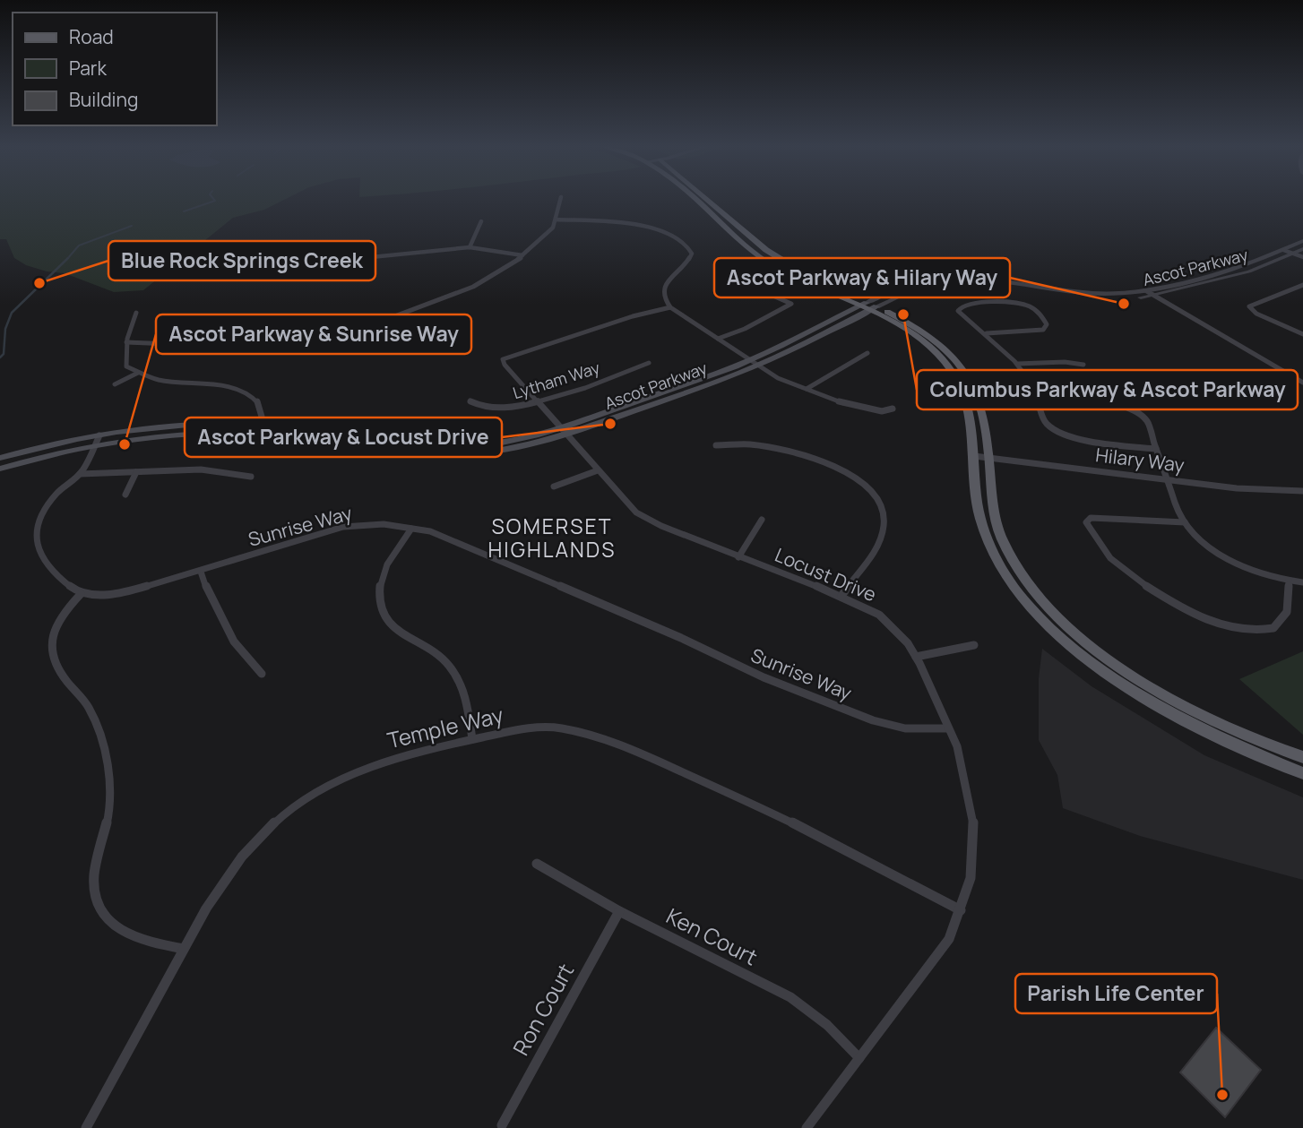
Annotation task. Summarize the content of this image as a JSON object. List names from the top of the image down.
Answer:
{
  "streets": {
    "main road": ["Ascot Parkway"],
    "street": [
      "Lytham Way",
      "Hilary Way",
      "Sunrise Way",
      "Locust Drive",
      "Temple Way",
      "Ken Court",
      "Ron Court"
    ]
  },
  "crossings": [
    ["Ascot Parkway", "Locust Drive"],
    ["Lytham Way", "Locust Drive"],
    ["Sunrise Way", "Locust Drive"],
    ["Locust Drive", "Temple Way"],
    ["Locust Drive", "Ken Court"],
    ["Ken Court", "Ron Court"]
  ],
  "districts": ["SOMERSET HIGHLANDS"],
  "places": [
    "Blue Rock Springs Creek",
    "Ascot Parkway & Hilary Way",
    "Columbus Parkway & Ascot Parkway",
    "Ascot Parkway & Locust Drive",
    "Ascot Parkway & Sunrise Way",
    "Parish Life Center"
  ],
  "legend": ["Road", "Park", "Building"]
}
